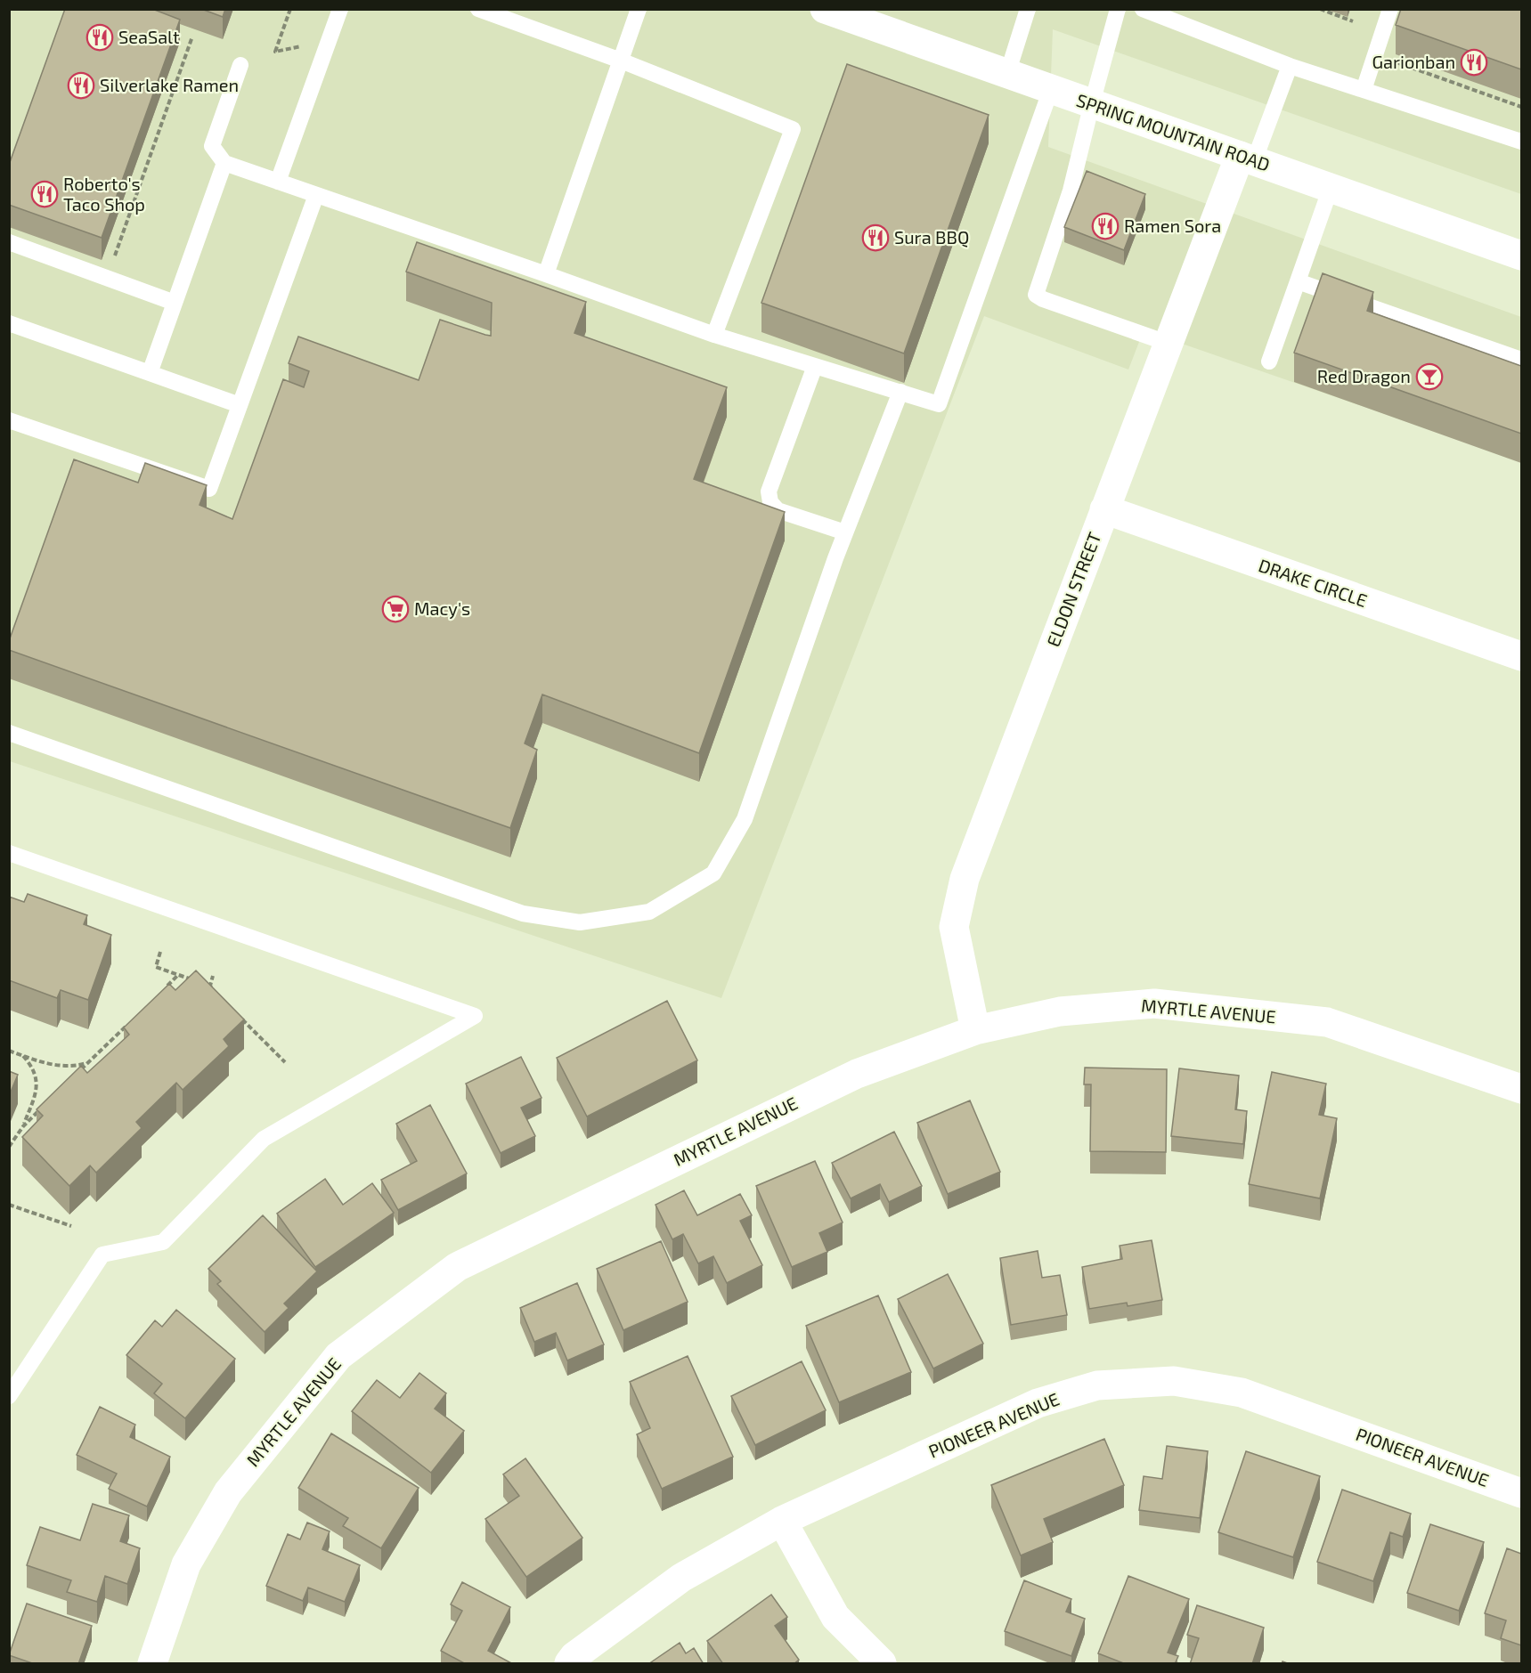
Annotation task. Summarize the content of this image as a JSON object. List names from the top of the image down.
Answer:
{
  "streets": {
    "street": [
      "SPRING MOUNTAIN ROAD",
      "DRAKE CIRCLE",
      "ELDON STREET",
      "MYRTLE AVENUE",
      "PIONEER AVENUE"
    ]
  },
  "crossings": [
    ["SPRING MOUNTAIN ROAD", "ELDON STREET"],
    ["DRAKE CIRCLE", "ELDON STREET"],
    ["ELDON STREET", "MYRTLE AVENUE"]
  ],
  "places": {
    "restaurant": [
      "SeaSalt",
      "Garionban",
      "Silverlake Ramen",
      "Roberto's Taco Shop",
      "Ramen Sora",
      "Sura BBQ"
    ],
    "bar": ["Red Dragon"],
    "supermarket": ["Macy's"]
  }
}
